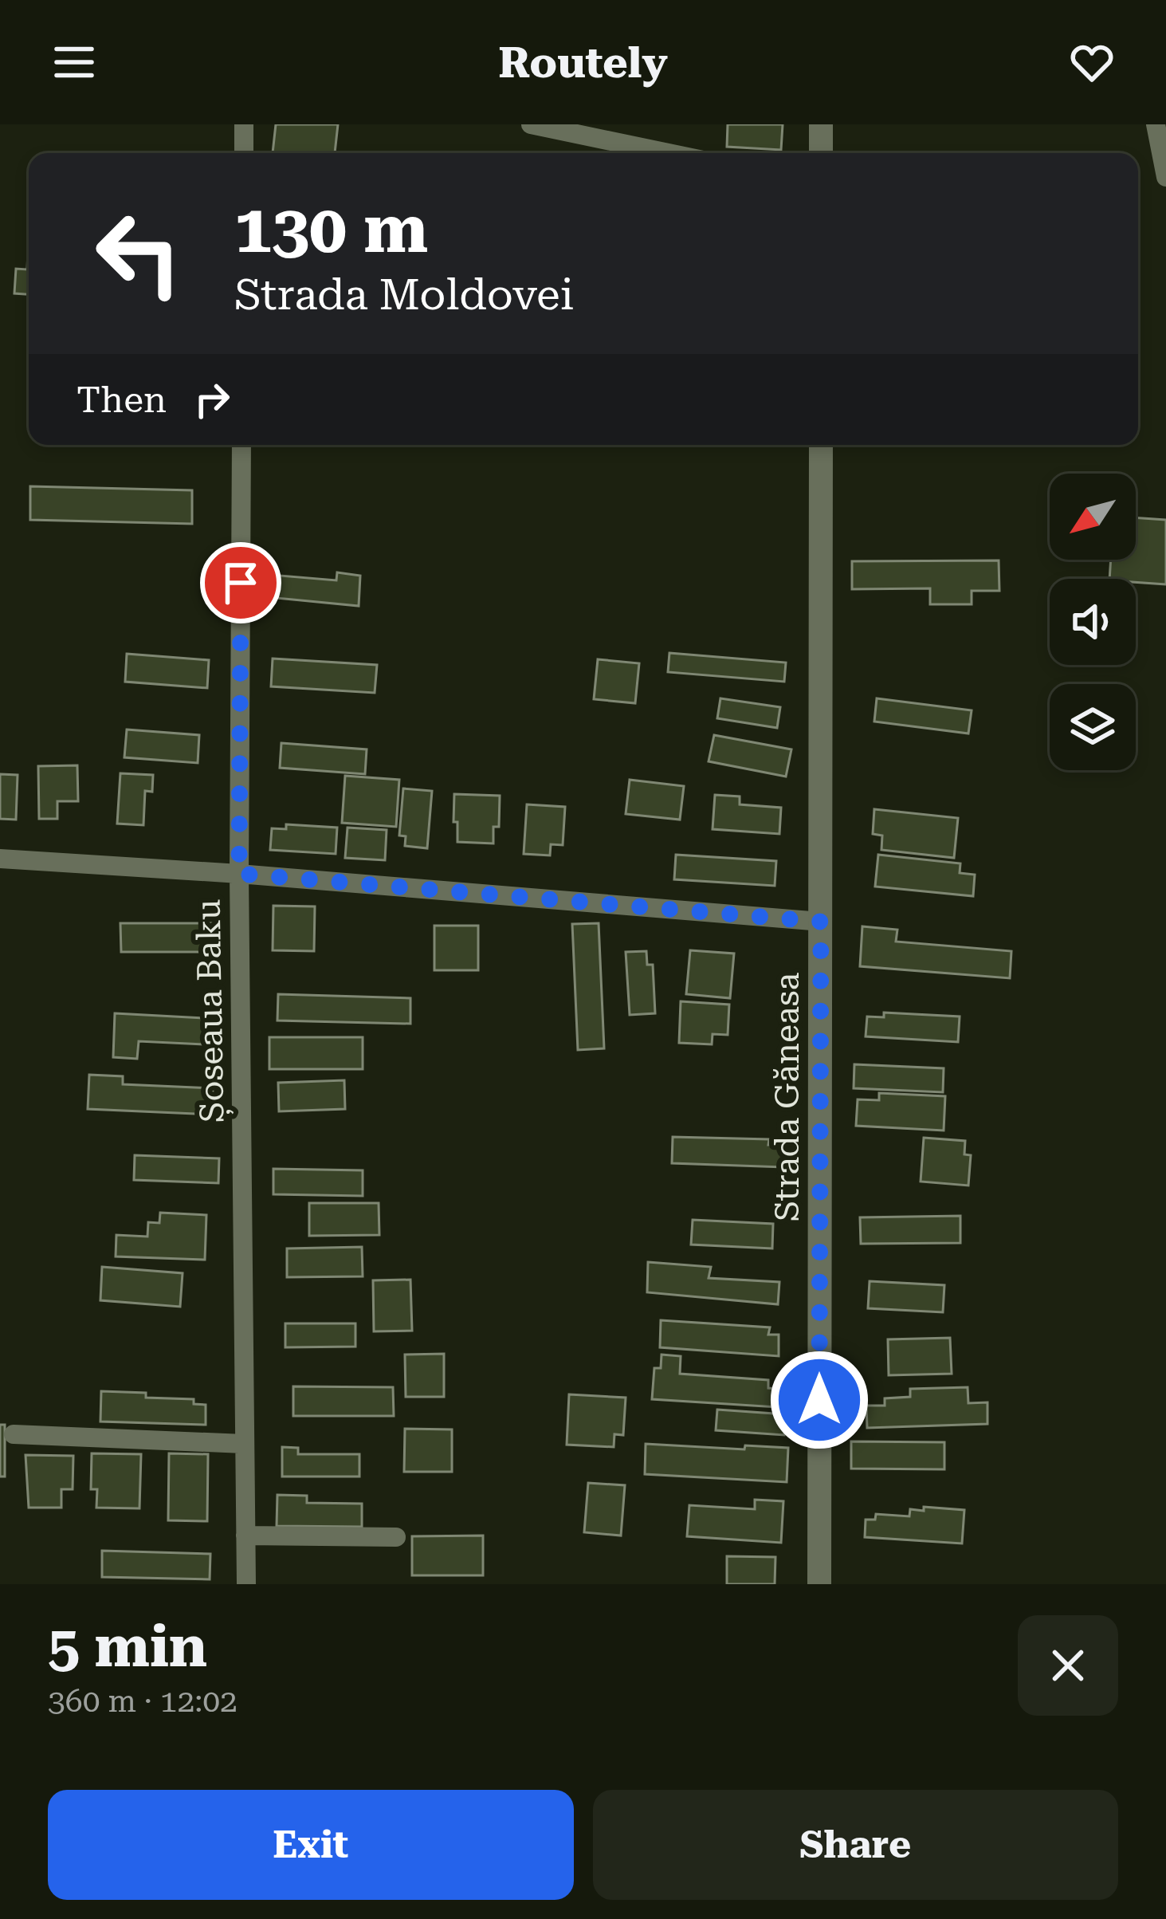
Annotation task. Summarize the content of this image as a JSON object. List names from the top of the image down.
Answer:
{
  "streets": {
    "main road": ["Strada Găneasa"],
    "street": ["Șoseaua Baku"]
  },
  "north": "bottom left",
  "page": {
    "header": "Routely",
    "turn": ["130 m", "Strada Moldovei"],
    "then": "Then",
    "heading": ["5 min", "360 m · 12:02"],
    "buttons": ["Exit", "Share"]
  }
}
